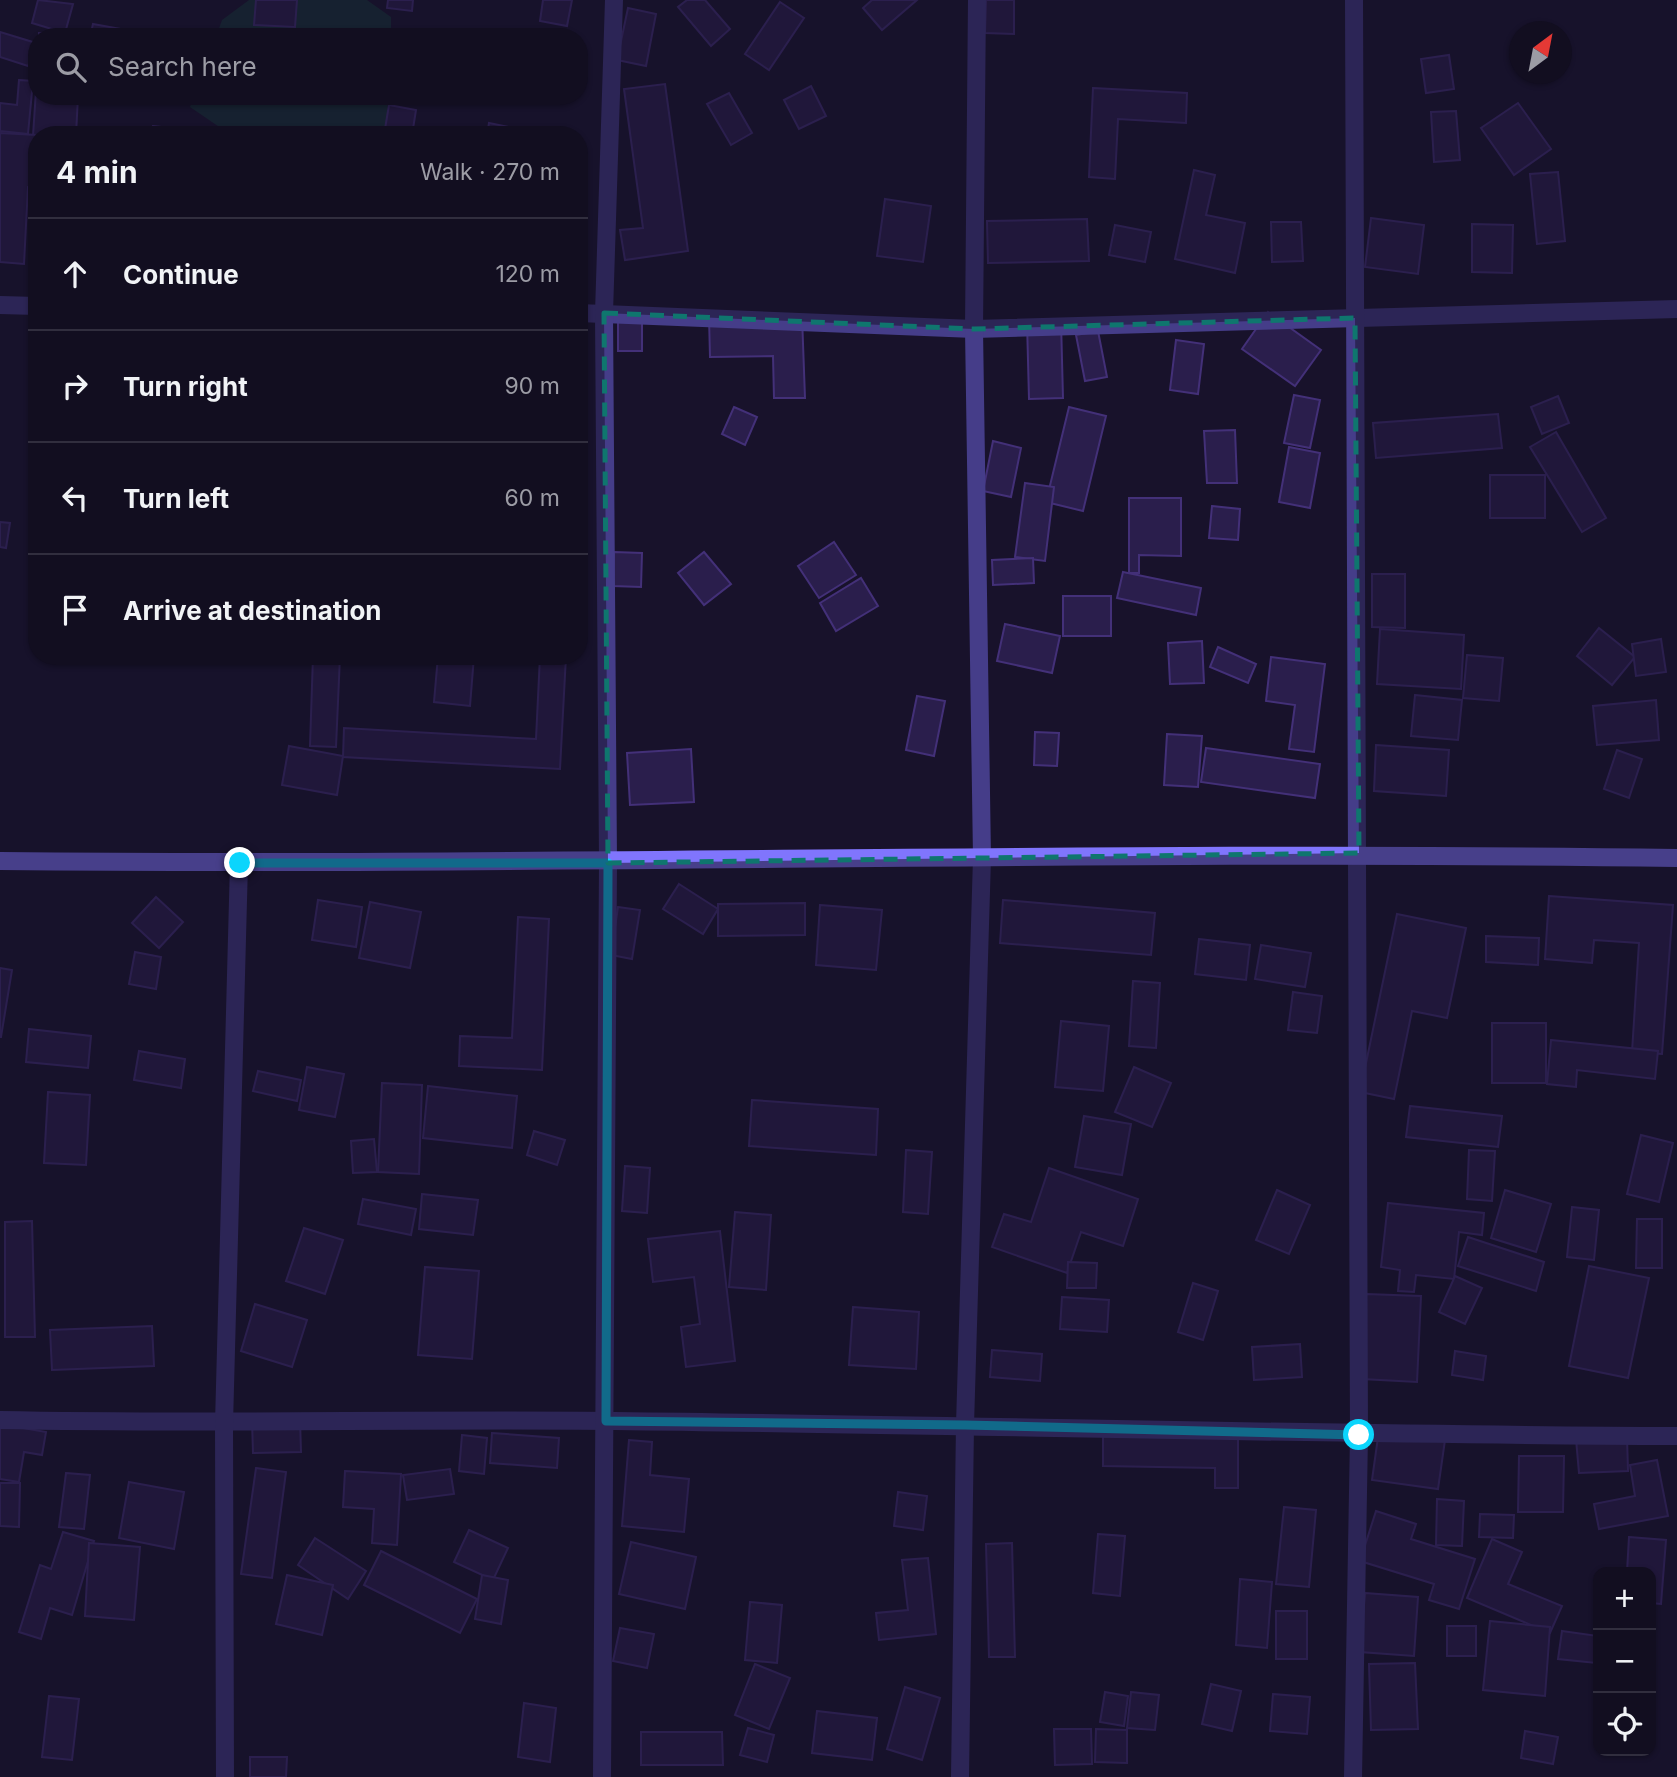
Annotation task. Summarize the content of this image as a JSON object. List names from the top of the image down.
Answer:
{
  "north": "top right",
  "page": {
    "search": "Search here",
    "heading": ["4 min", "Walk · 270 m"],
    "list": [
      ["Continue", "120 m"],
      ["Turn right", "90 m"],
      ["Turn left", "60 m"],
      "Arrive at destination"
    ],
    "map_buttons": ["+", "−"]
  }
}
